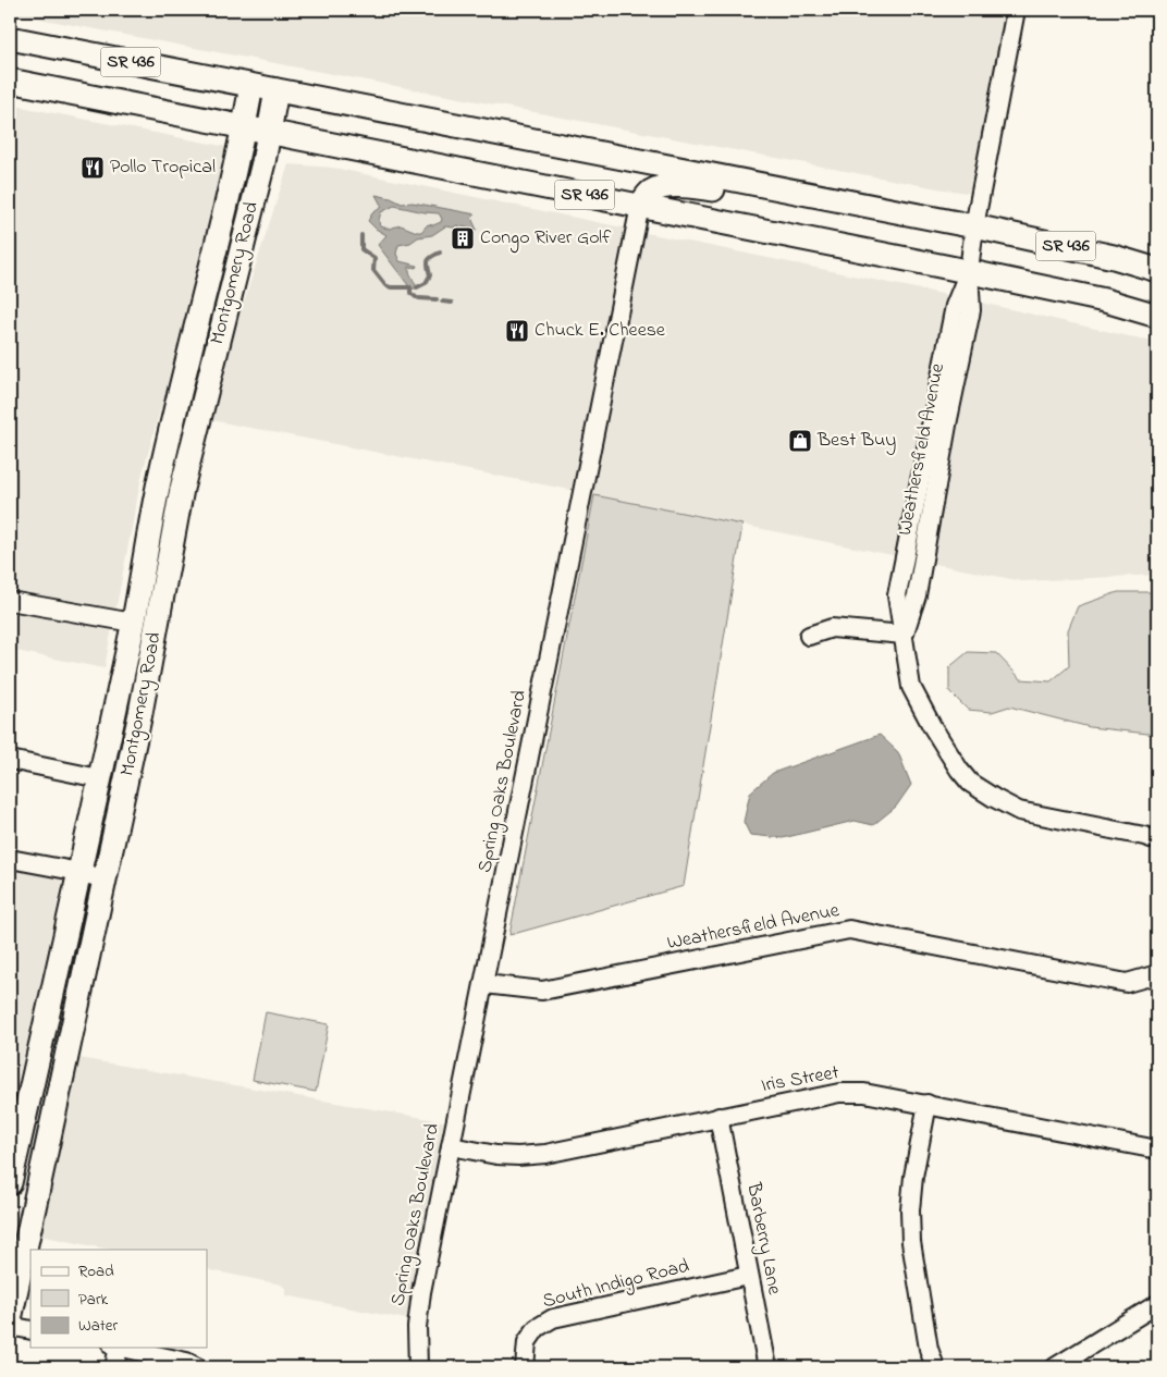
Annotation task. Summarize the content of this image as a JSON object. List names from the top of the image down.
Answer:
{
  "streets": {
    "main road": ["SR 436", "Montgomery Road"],
    "street": [
      "Weathersfield Avenue",
      "Spring Oaks Boulevard",
      "Iris Street",
      "Barberry Lane",
      "South Indigo Road"
    ]
  },
  "crossings": [
    ["SR 436", "Montgomery Road"],
    ["SR 436", "Weathersfield Avenue"],
    ["SR 436", "Spring Oaks Boulevard"],
    ["Weathersfield Avenue", "Spring Oaks Boulevard"],
    ["Spring Oaks Boulevard", "Iris Street"],
    ["Iris Street", "Barberry Lane"],
    ["Barberry Lane", "South Indigo Road"]
  ],
  "places": {
    "restaurant": ["Pollo Tropical", "Chuck E. Cheese"],
    "building": ["Congo River Golf"],
    "shop": ["Best Buy"]
  },
  "legend": ["Road", "Park", "Water"]
}
